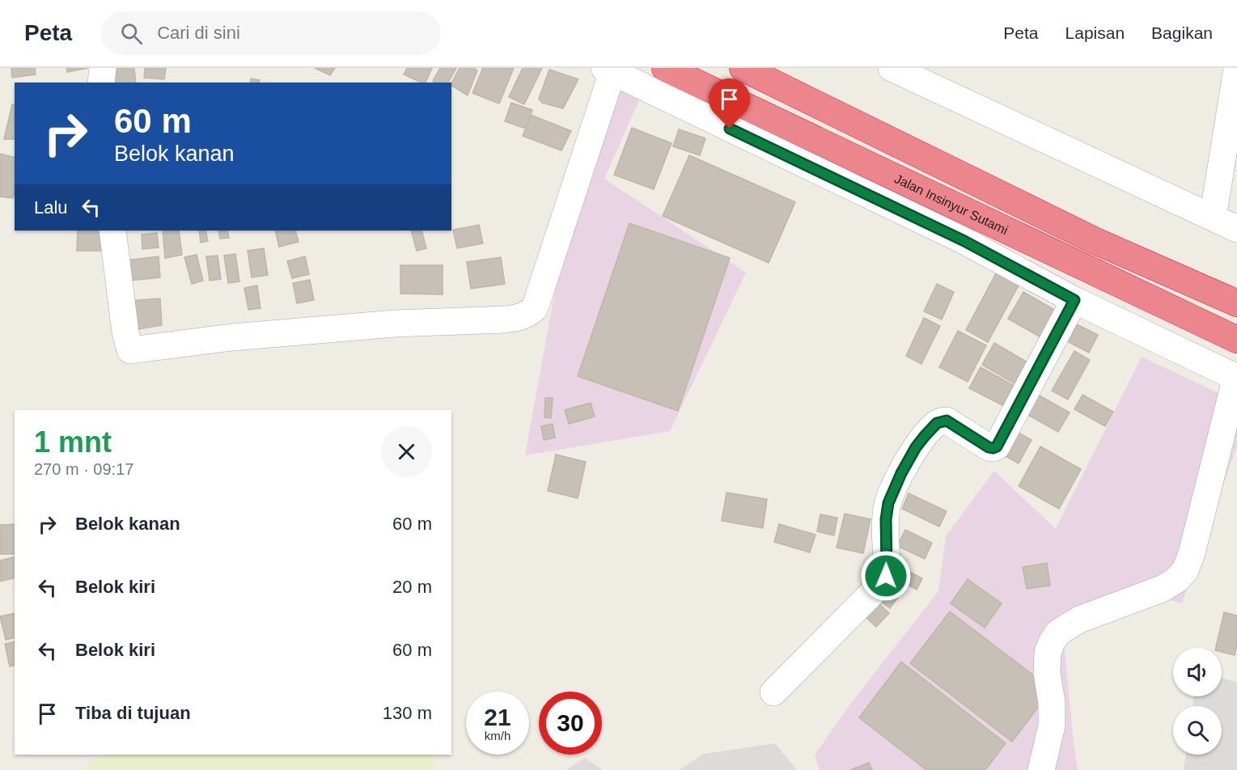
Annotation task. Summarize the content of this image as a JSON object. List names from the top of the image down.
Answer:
{
  "streets": {
    "highway": ["Jalan Insinyur Sutami"]
  },
  "page": {
    "header": "Peta",
    "search": "Cari di sini",
    "nav": ["Peta", "Lapisan", "Bagikan"],
    "turn": ["60 m", "Belok kanan"],
    "then": "Lalu",
    "heading": ["1 mnt", "270 m · 09:17"],
    "list": [
      {
        "name": "Belok kanan",
        "value": "60 m"
      },
      {
        "name": "Belok kiri",
        "value": "20 m"
      },
      {
        "name": "Belok kiri",
        "value": "60 m"
      },
      {
        "name": "Tiba di tujuan",
        "value": "130 m"
      }
    ],
    "speed": "21 km/h",
    "limit": "30"
  }
}
